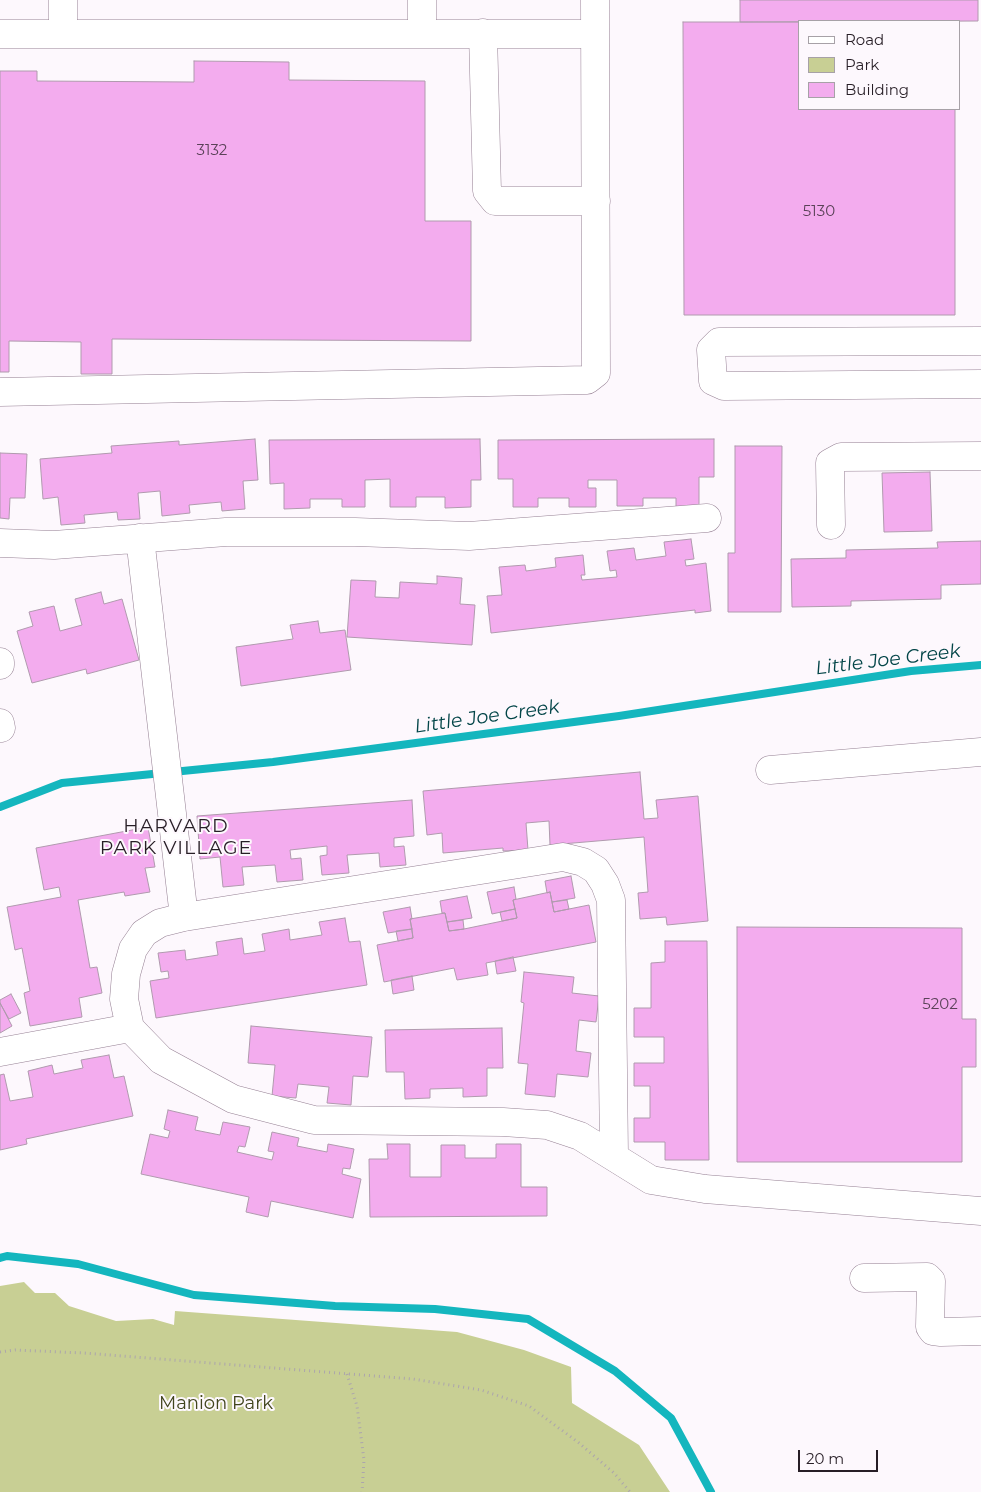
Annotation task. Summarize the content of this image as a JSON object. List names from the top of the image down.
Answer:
{
  "districts": ["HARVARD PARK VILLAGE"],
  "water": ["Little Joe Creek"],
  "parks": ["Manion Park"],
  "house_numbers": ["3132", "5130", "5202"],
  "legend": ["Road", "Park", "Building"],
  "scale_bar": "20 m"
}
